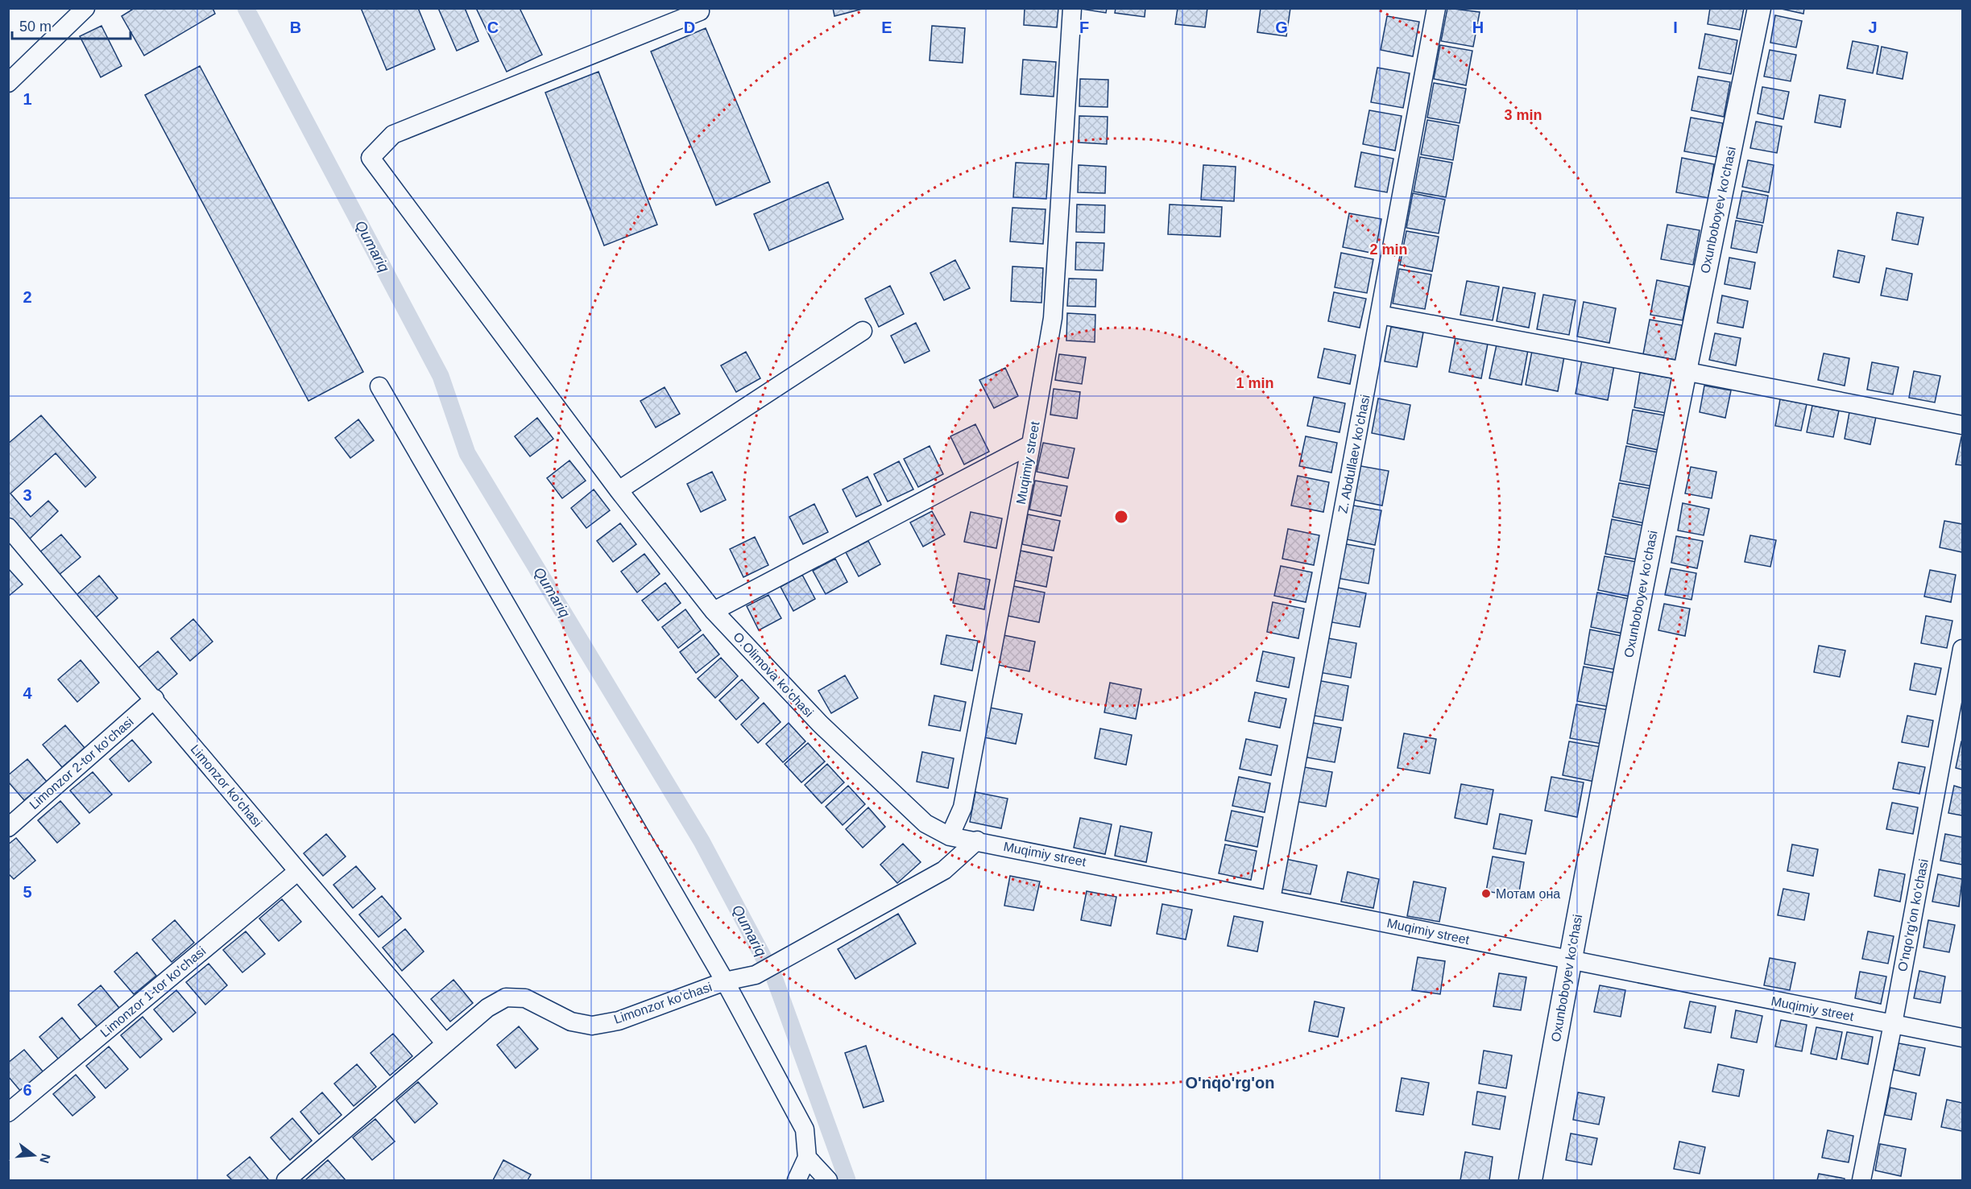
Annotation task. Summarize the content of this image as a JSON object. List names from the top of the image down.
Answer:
{
  "streets": {
    "main road": ["Oxunboboyev ko'chasi"],
    "street": [
      "Z. Abdullaev ko'chasi",
      "Muqimiy street",
      "O.Olimova ko'chasi",
      "Limonzor 2-tor ko'chasi",
      "Limonzor ko'chasi",
      "O'nqo'rg'on ko'chasi",
      "Limonzor 1-tor ko'chasi"
    ]
  },
  "crossings": [
    ["Oxunboboyev ko'chasi", "Muqimiy street"],
    ["Z. Abdullaev ko'chasi", "Muqimiy street"],
    ["Muqimiy street", "O.Olimova ko'chasi"],
    ["Muqimiy street", "Limonzor ko'chasi"],
    ["Muqimiy street", "O'nqo'rg'on ko'chasi"],
    ["Limonzor 2-tor ko'chasi", "Limonzor ko'chasi"],
    ["Limonzor ko'chasi", "Limonzor 1-tor ko'chasi"]
  ],
  "districts": ["O'nqo'rg'on"],
  "water": ["Qumariq"],
  "places": ["Мотам она"],
  "scale_bar": "50 m",
  "north": "right",
  "grid": {
    "columns": [
      "B",
      "C",
      "D",
      "E",
      "F",
      "G",
      "H",
      "I",
      "J"
    ],
    "rows": [
      "1",
      "2",
      "3",
      "4",
      "5",
      "6"
    ]
  },
  "rings": ["3 min", "2 min", "1 min"]
}
